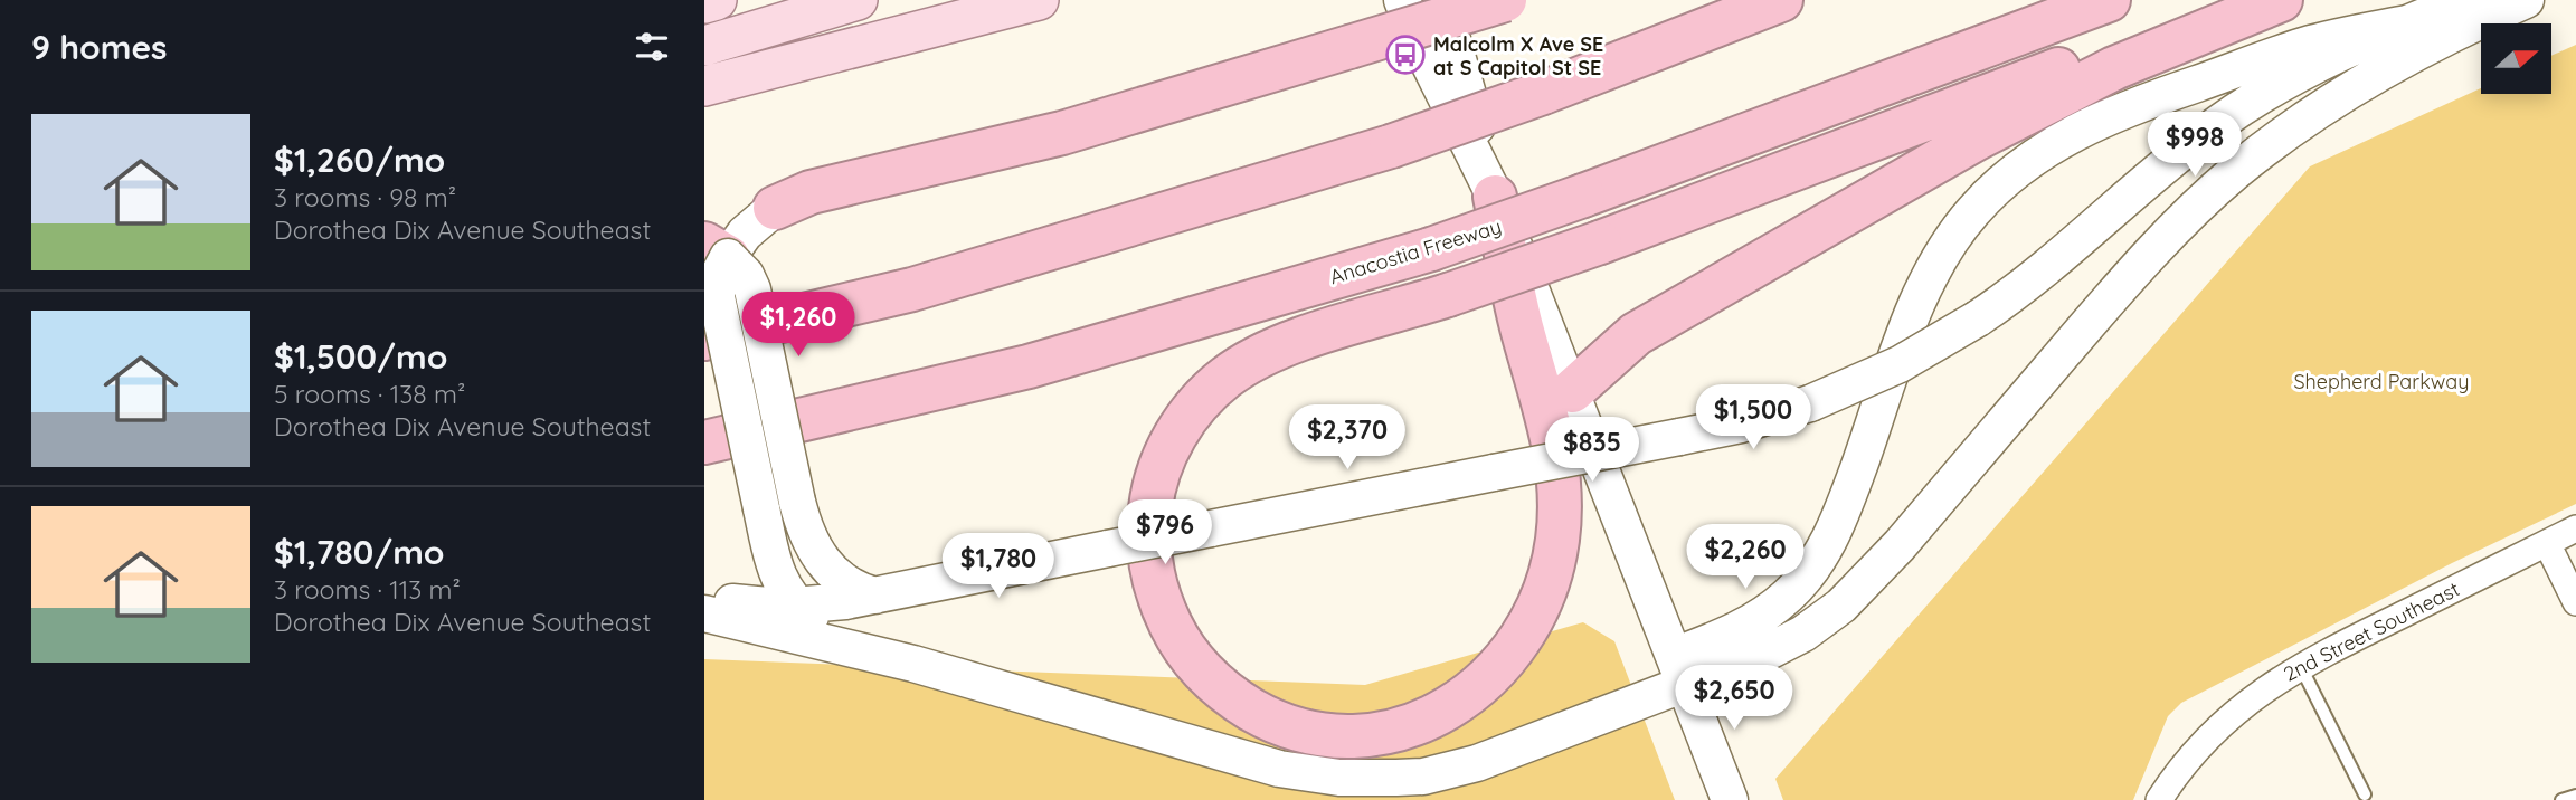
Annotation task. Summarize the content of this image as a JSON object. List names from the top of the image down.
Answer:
{
  "streets": {
    "highway": ["Anacostia Freeway"],
    "street": ["2nd Street Southeast"]
  },
  "parks": ["Shepherd Parkway"],
  "places": {
    "bus stop": ["Malcolm X Ave SE at S Capitol St SE"]
  },
  "north": "right",
  "page": {
    "heading": "9 homes",
    "list": [
      {
        "name": "$1,260/mo",
        "note": "3 rooms · 98 m² · Dorothea Dix Avenue Southeast"
      },
      {
        "name": "$1,500/mo",
        "note": "5 rooms · 138 m² · Dorothea Dix Avenue Southeast"
      },
      {
        "name": "$1,780/mo",
        "note": "3 rooms · 113 m² · Dorothea Dix Avenue Southeast"
      }
    ],
    "price": [
      "$998",
      "$1,260",
      "$1,500",
      "$2,370",
      "$835",
      "$796",
      "$2,260",
      "$1,780",
      "$2,650"
    ]
  }
}
